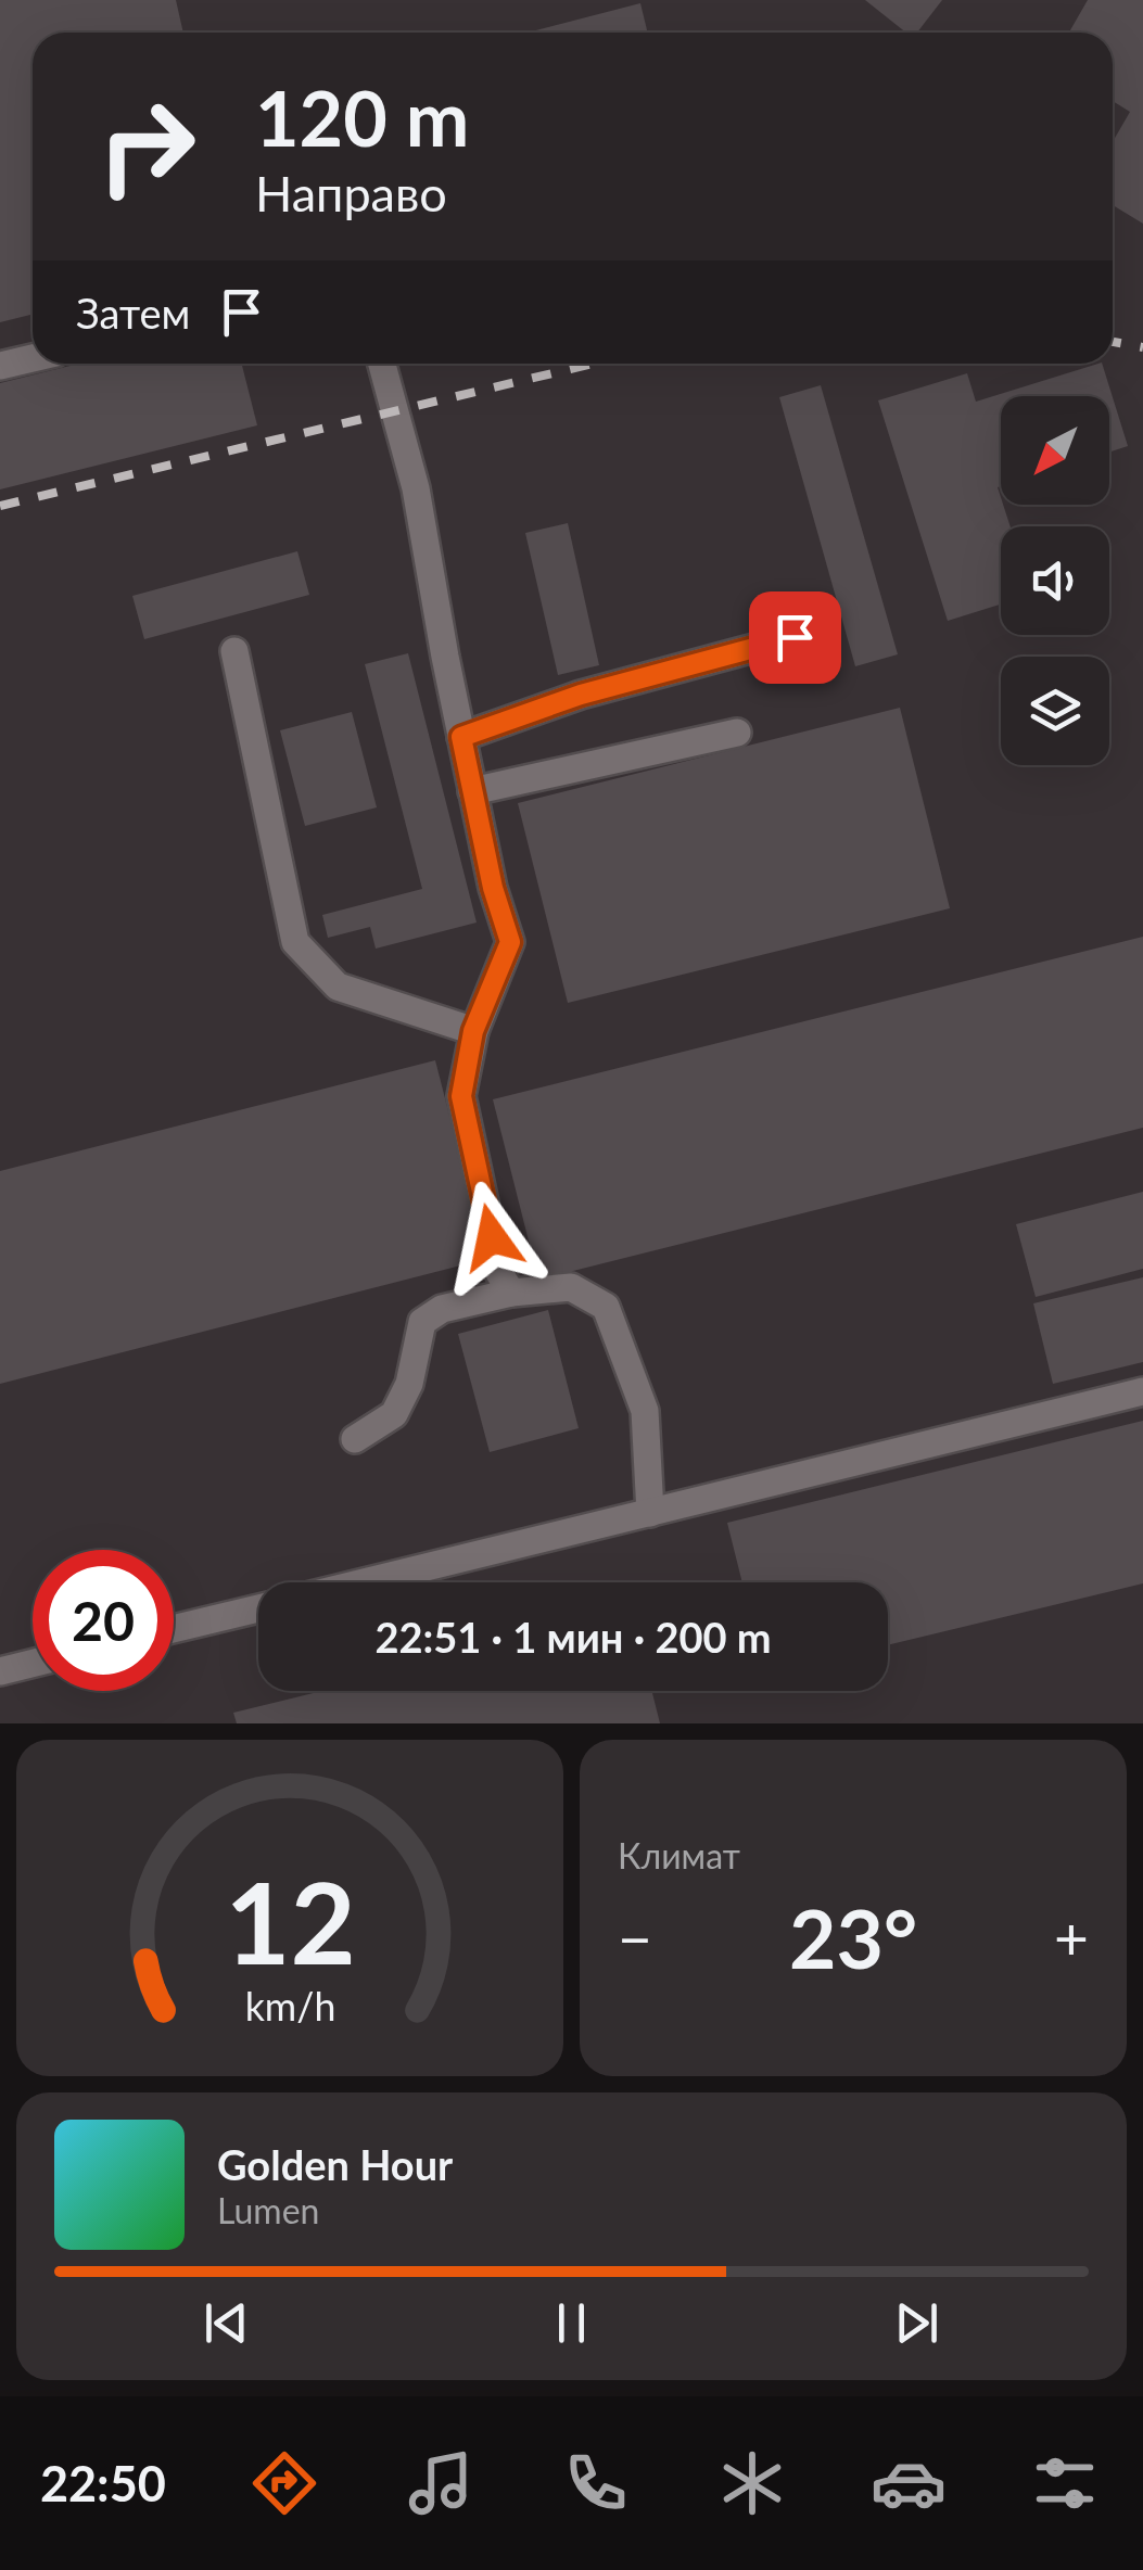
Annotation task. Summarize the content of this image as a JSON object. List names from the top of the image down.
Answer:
{
  "north": "bottom left",
  "page": {
    "turn": ["120 m", "Направо"],
    "then": "Затем",
    "limit": "20",
    "trip": "22:51 · 1 мин · 200 m",
    "tile": "Климат",
    "heat": ["−", "23°", "+"],
    "song": ["Golden Hour", "Lumen"],
    "tabs": "22:50",
    "gauge": ["12", "km/h"]
  }
}
